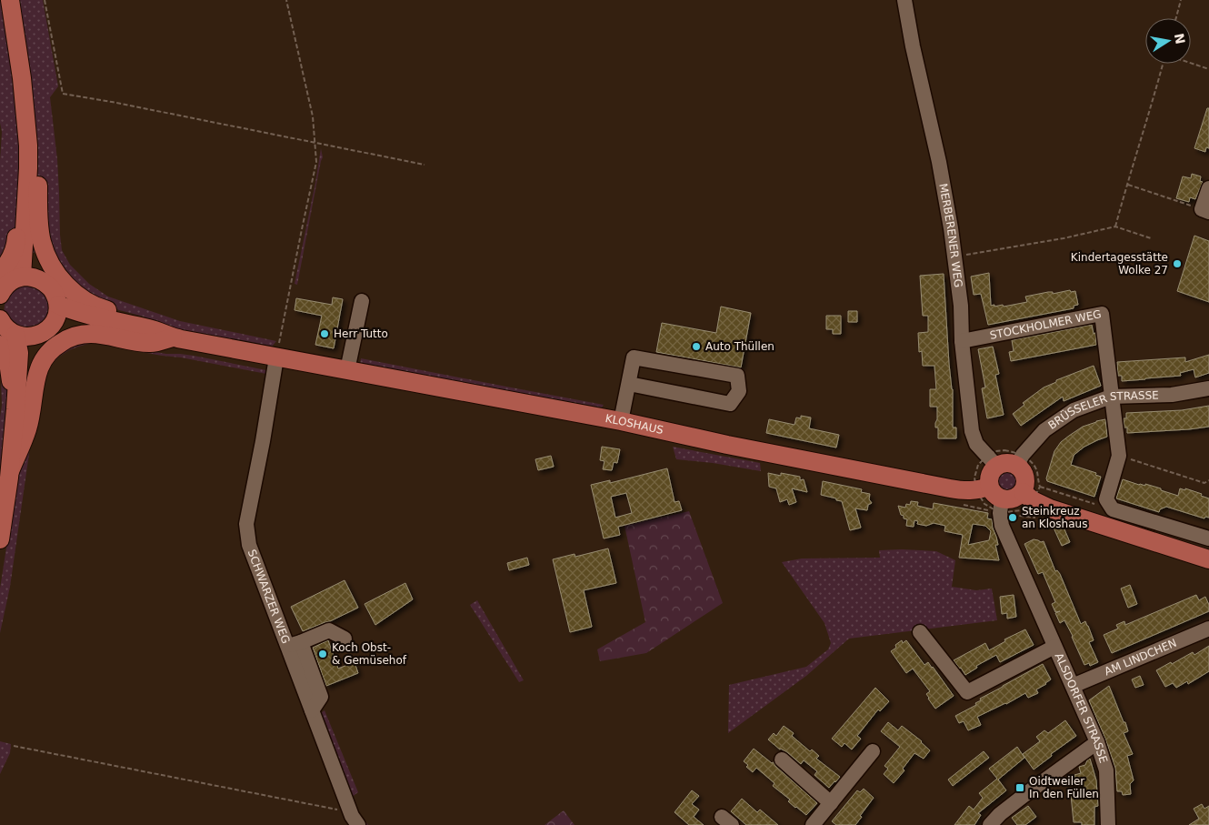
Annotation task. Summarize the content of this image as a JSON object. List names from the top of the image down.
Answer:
{
  "streets": {
    "main road": ["KLOSHAUS"],
    "street": [
      "MERBERENER WEG",
      "STOCKHOLMER WEG",
      "BRÜSSELER STRASSE",
      "SCHWARZER WEG",
      "AM LINDCHEN",
      "ALSDORFER STRASSE"
    ]
  },
  "crossings": [
    ["MERBERENER WEG", "STOCKHOLMER WEG"],
    ["MERBERENER WEG", "BRÜSSELER STRASSE"],
    ["MERBERENER WEG", "KLOSHAUS"],
    ["MERBERENER WEG", "ALSDORFER STRASSE"],
    ["STOCKHOLMER WEG", "BRÜSSELER STRASSE"],
    ["BRÜSSELER STRASSE", "KLOSHAUS"],
    ["BRÜSSELER STRASSE", "ALSDORFER STRASSE"],
    ["KLOSHAUS", "SCHWARZER WEG"],
    ["KLOSHAUS", "ALSDORFER STRASSE"],
    ["AM LINDCHEN", "ALSDORFER STRASSE"]
  ],
  "places": {
    "other": [
      "Kindertagesstätte Wolke 27",
      "Herr Tutto",
      "Auto Thüllen",
      "Steinkreuz an Kloshaus",
      "Koch Obst- & Gemüsehof"
    ],
    "transit": ["Oidtweiler In den Füllen"]
  },
  "north": "right"
}
